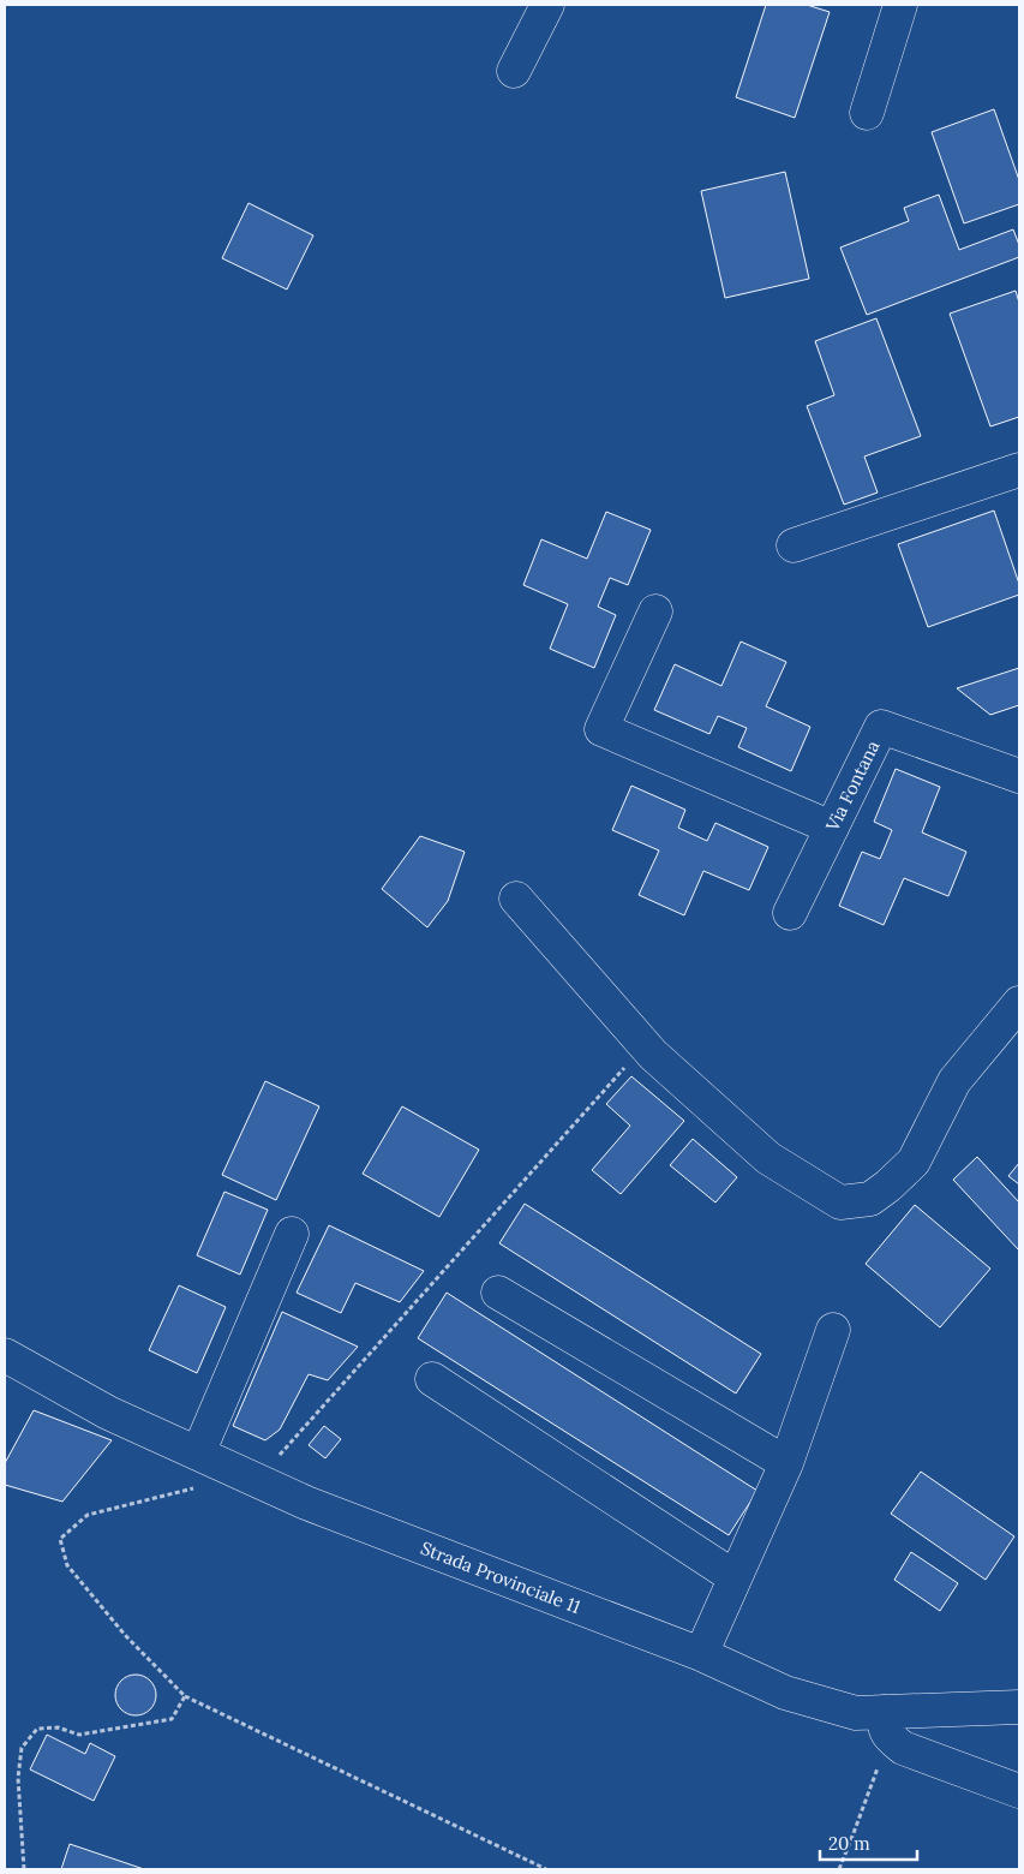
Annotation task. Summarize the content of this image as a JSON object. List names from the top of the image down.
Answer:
{
  "streets": {
    "street": ["Via Fontana", "Strada Provinciale 11"]
  },
  "scale_bar": "20 m"
}
